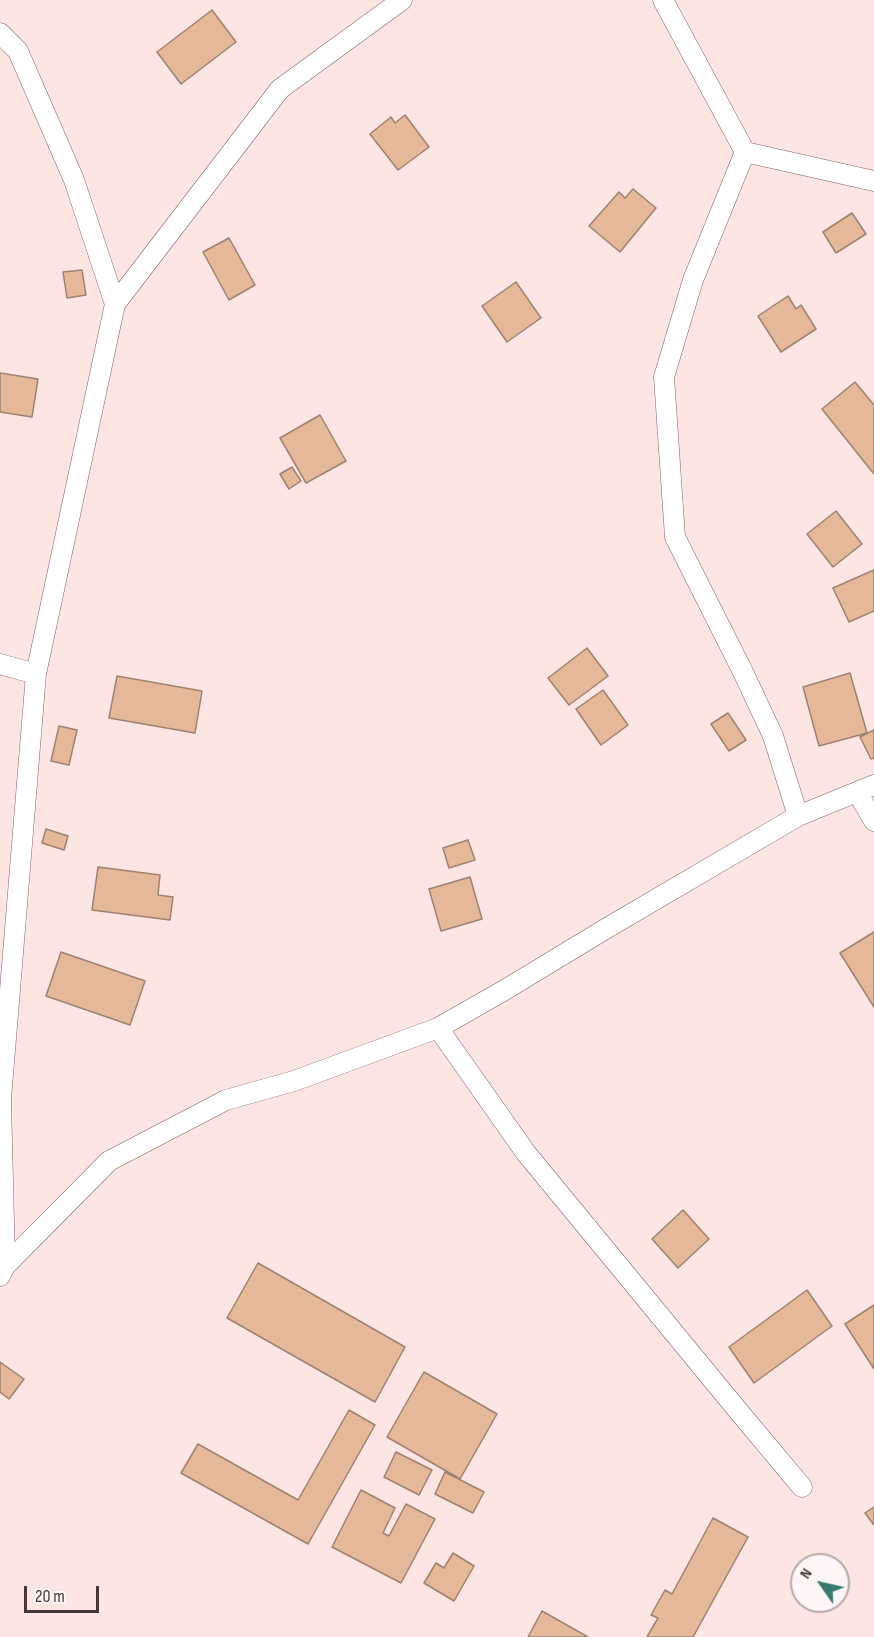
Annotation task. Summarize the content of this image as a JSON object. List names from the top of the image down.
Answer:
{
  "scale_bar": "20 m",
  "north": "top left"
}
